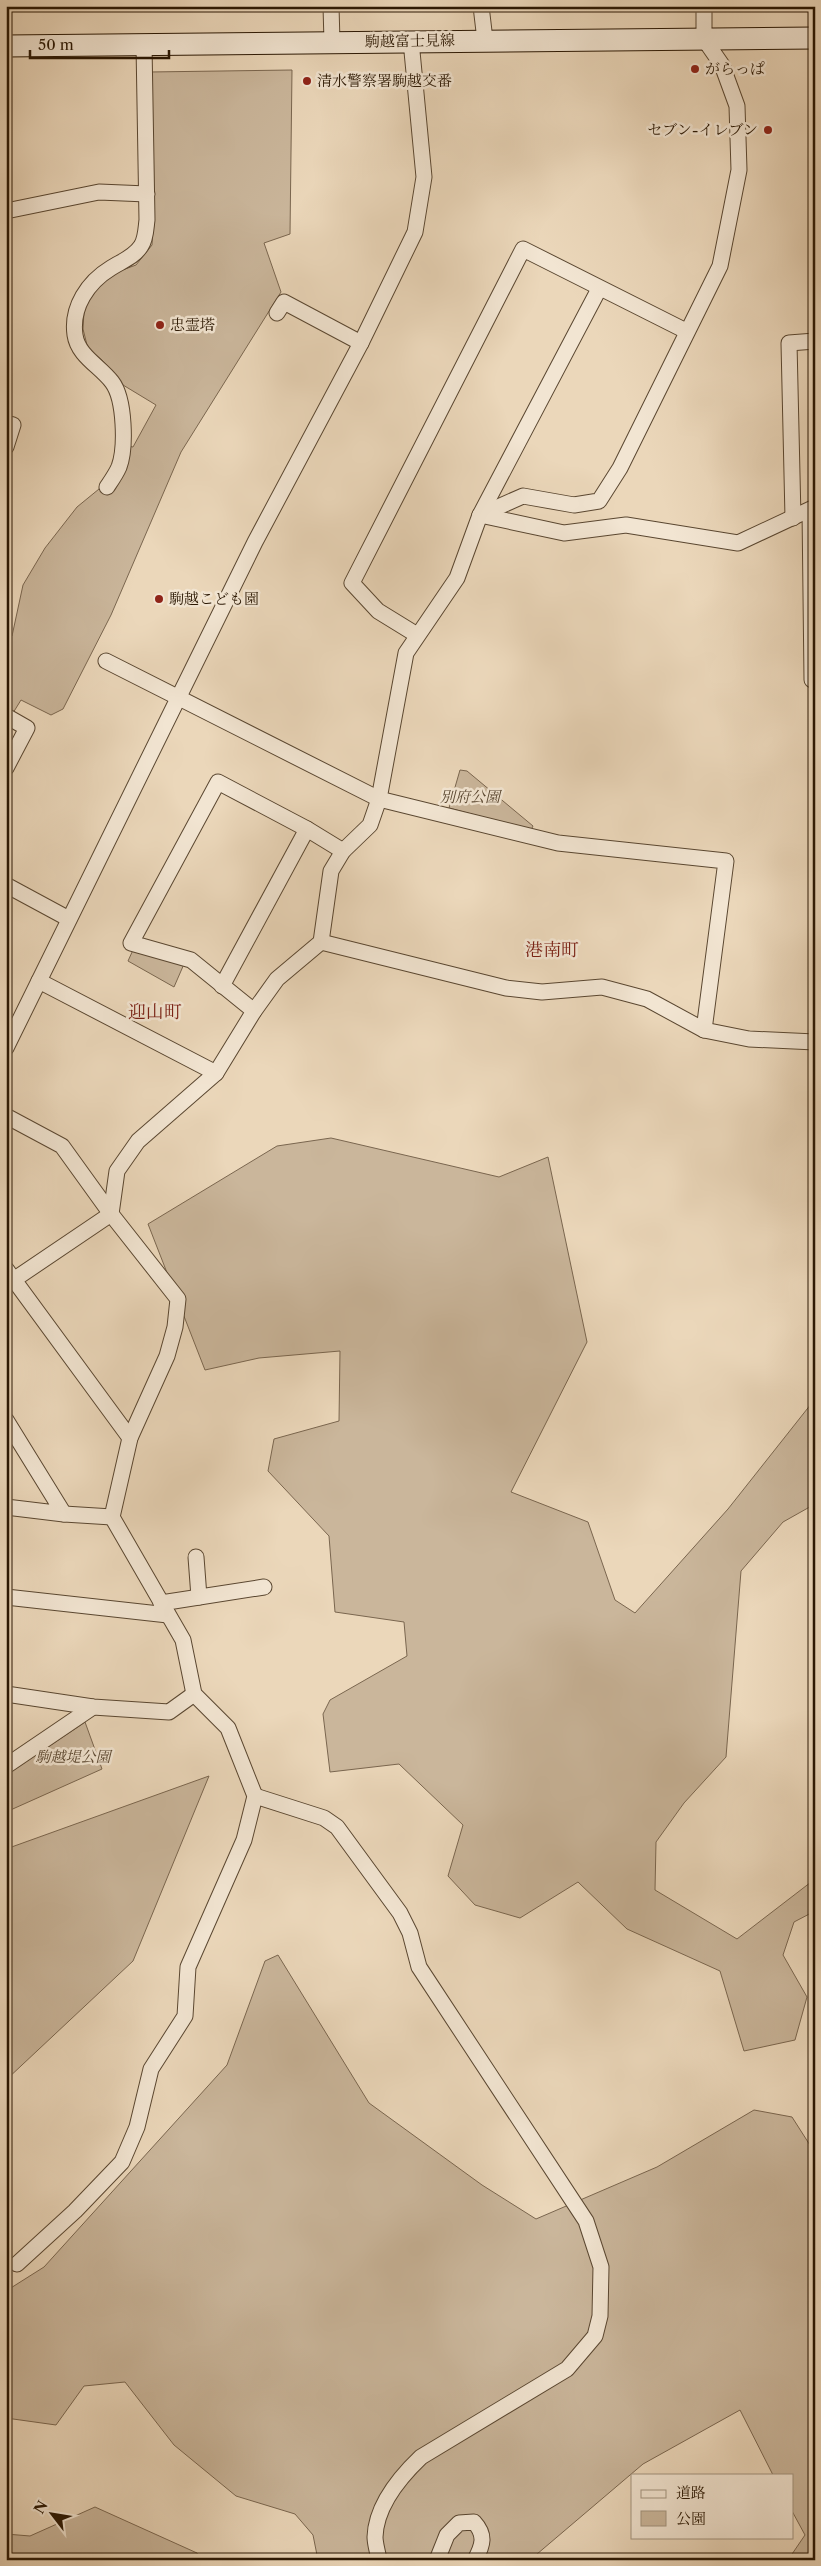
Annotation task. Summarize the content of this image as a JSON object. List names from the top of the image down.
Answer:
{
  "streets": {
    "main road": ["駒越富士見線"]
  },
  "districts": ["港南町", "迎山町"],
  "parks": ["別府公園", "駒越堤公園"],
  "places": [
    "がらっぱ",
    "清水警察署駒越交番",
    "セブン-イレブン",
    "忠霊塔",
    "駒越こども園"
  ],
  "legend": ["道路", "公園"],
  "scale_bar": "50 m",
  "north": "top left"
}
